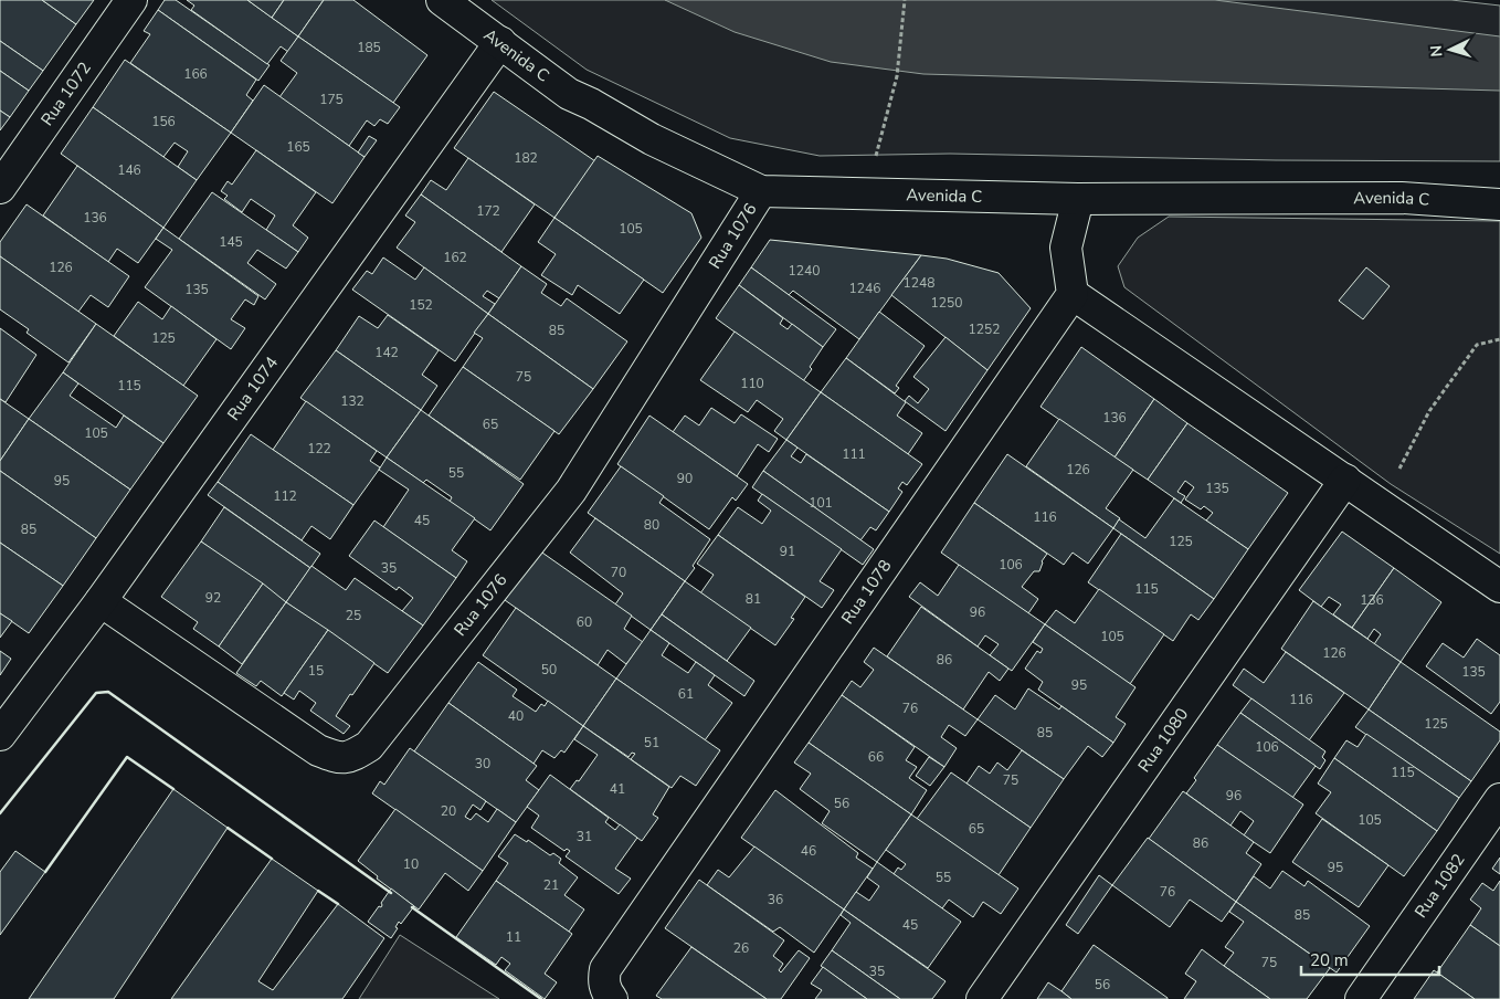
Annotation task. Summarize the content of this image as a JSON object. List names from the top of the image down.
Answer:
{
  "streets": {
    "street": [
      "Avenida C",
      "Rua 1072",
      "Rua 1076",
      "Rua 1074",
      "Rua 1078",
      "Rua 1080",
      "Rua 1082"
    ]
  },
  "crossings": [
    ["Avenida C", "Rua 1076"],
    ["Avenida C", "Rua 1074"],
    ["Rua 1076", "Rua 1074"]
  ],
  "house_numbers": [
    "185",
    "166",
    "175",
    "156",
    "165",
    "182",
    "146",
    "172",
    "136",
    "105",
    "145",
    "162",
    "126",
    "1240",
    "1248",
    "1246",
    "135",
    "1250",
    "152",
    "1252",
    "85",
    "125",
    "142",
    "75",
    "110",
    "115",
    "132",
    "136",
    "65",
    "105",
    "122",
    "111",
    "126",
    "55",
    "90",
    "95",
    "135",
    "112",
    "101",
    "116",
    "45",
    "80",
    "85",
    "125",
    "91",
    "106",
    "35",
    "70",
    "115",
    "92",
    "81",
    "136",
    "96",
    "25",
    "60",
    "105",
    "126",
    "86",
    "50",
    "15",
    "135",
    "95",
    "61",
    "116",
    "76",
    "40",
    "125",
    "85",
    "51",
    "106",
    "66",
    "30",
    "115",
    "75",
    "41",
    "96",
    "56",
    "20",
    "105",
    "65",
    "31",
    "86",
    "46",
    "10",
    "95",
    "55",
    "21",
    "76",
    "36",
    "85",
    "45",
    "11",
    "26",
    "75",
    "35",
    "56"
  ],
  "scale_bar": "20 m",
  "north": "left"
}
